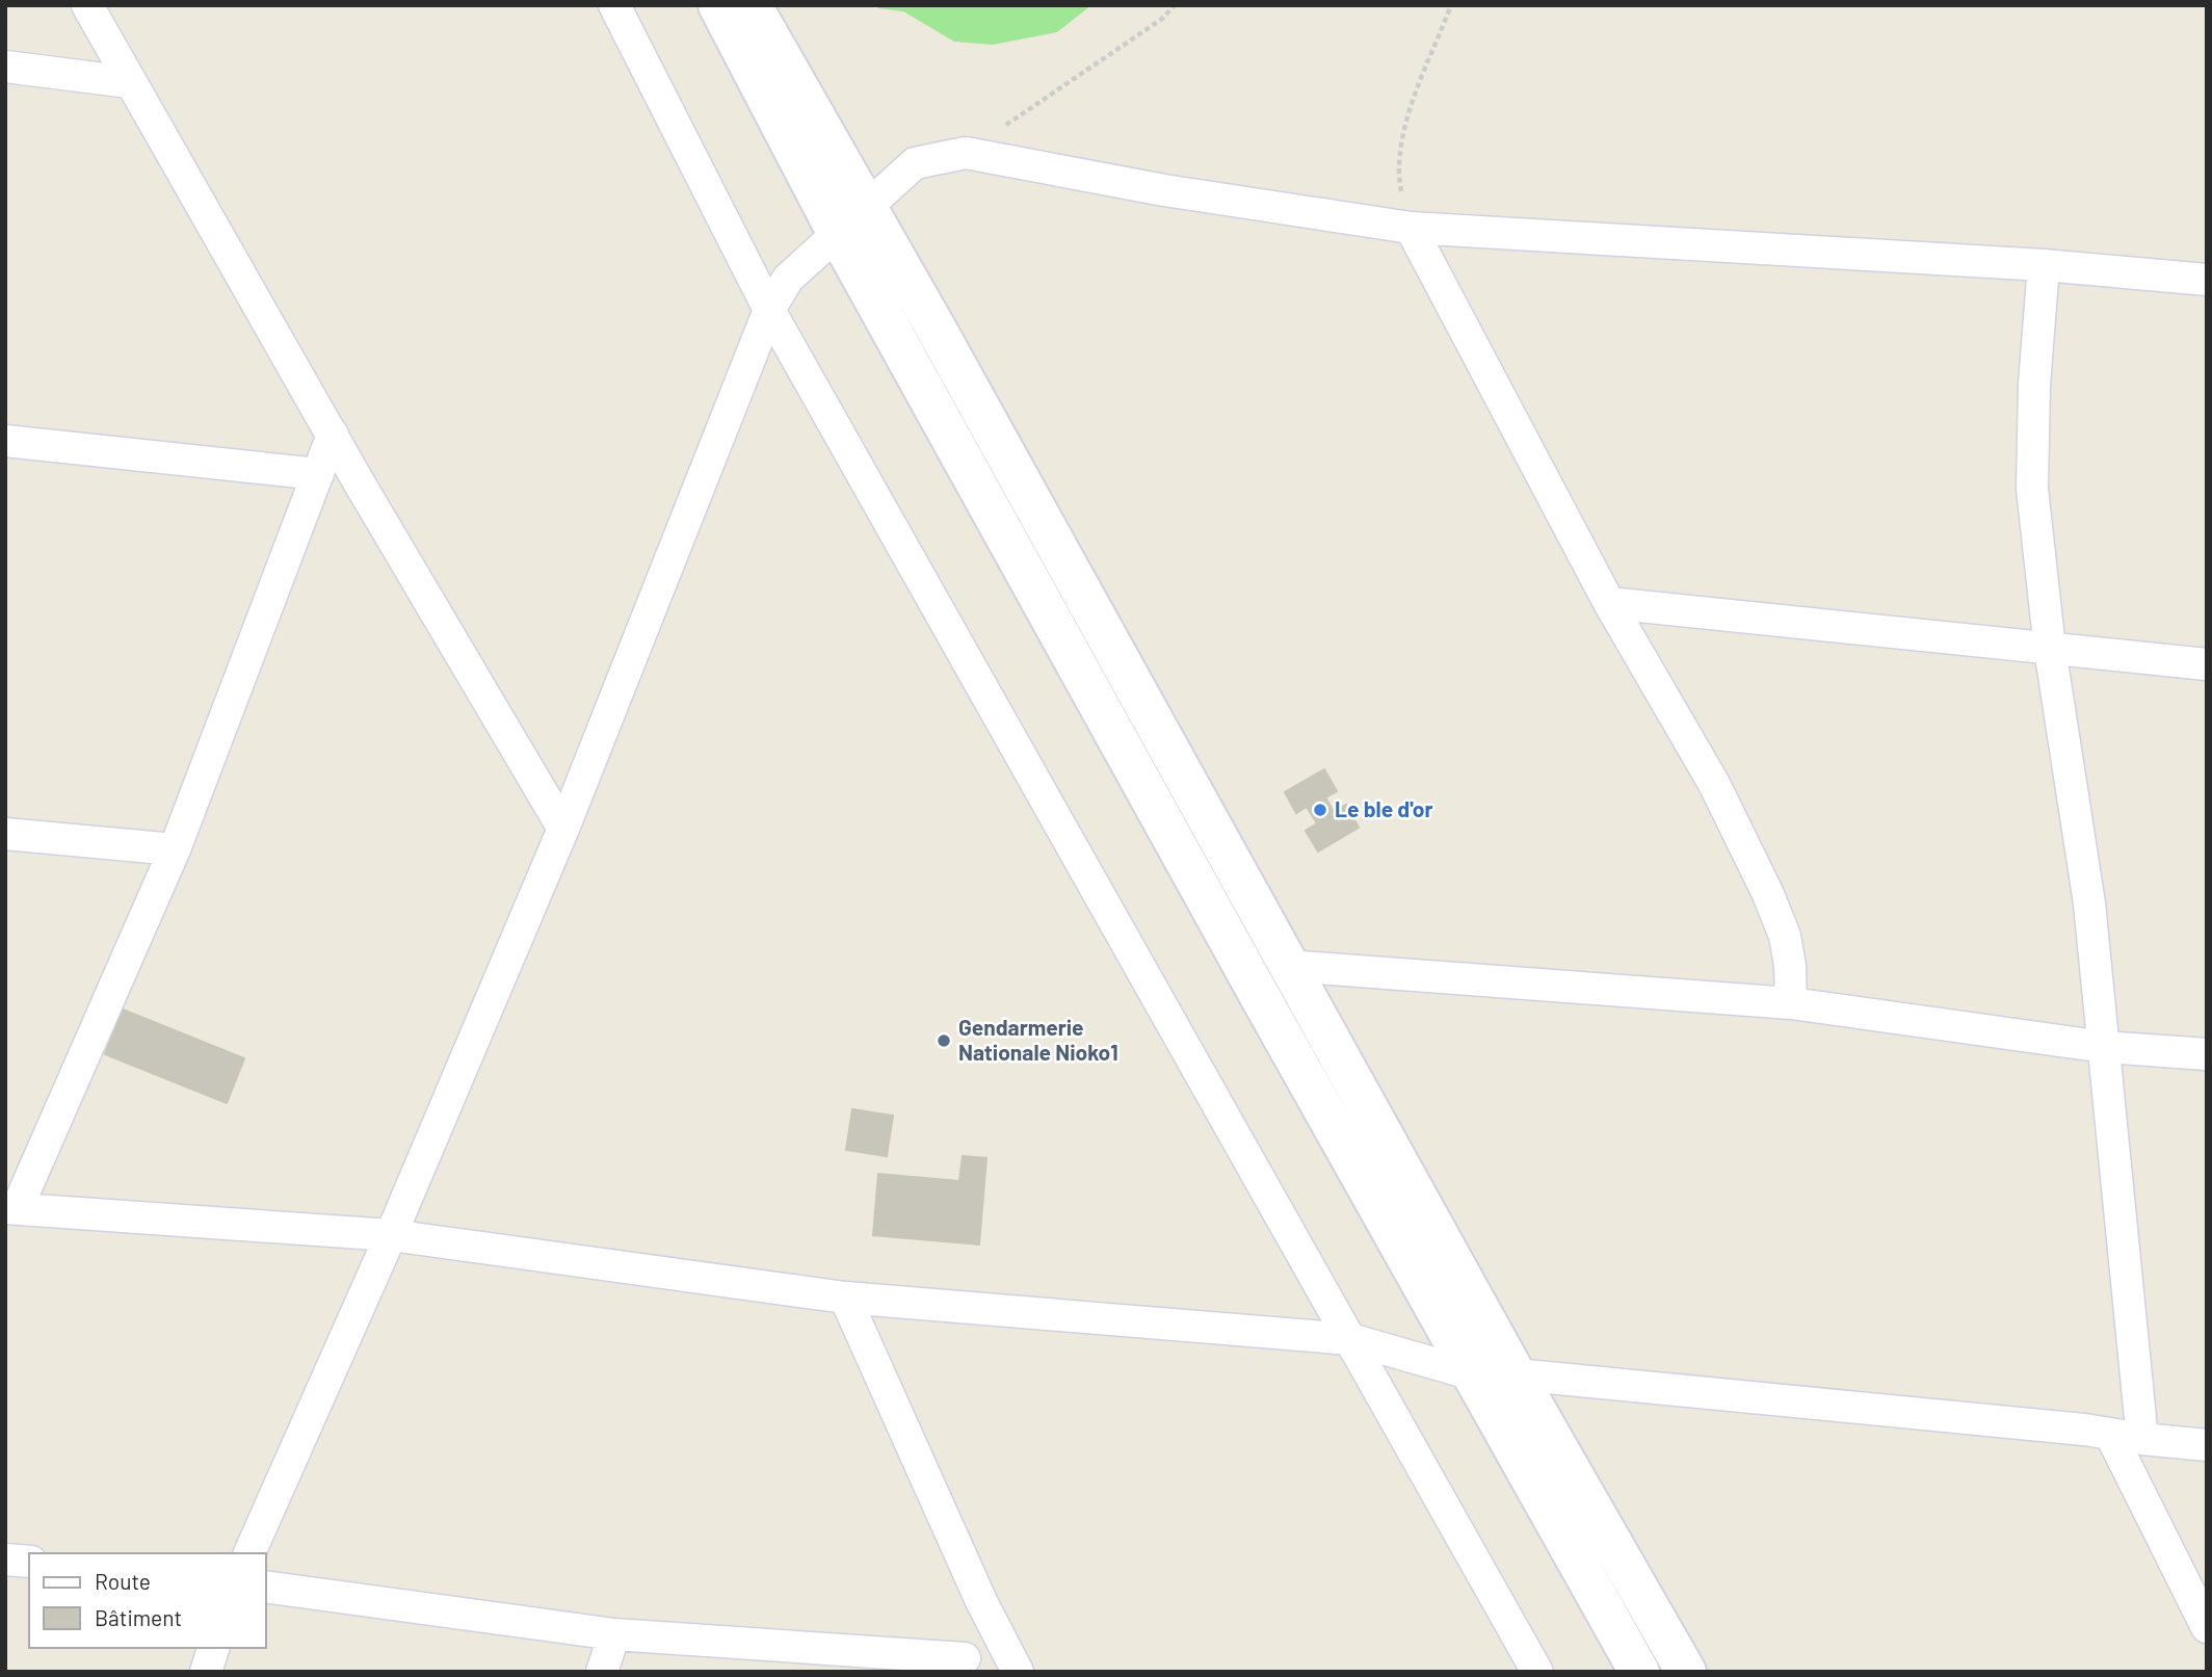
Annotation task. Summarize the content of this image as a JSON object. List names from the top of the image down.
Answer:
{
  "places": ["Le ble d'or", "Gendarmerie Nationale Nioko1"],
  "legend": ["Route", "Bâtiment"]
}
